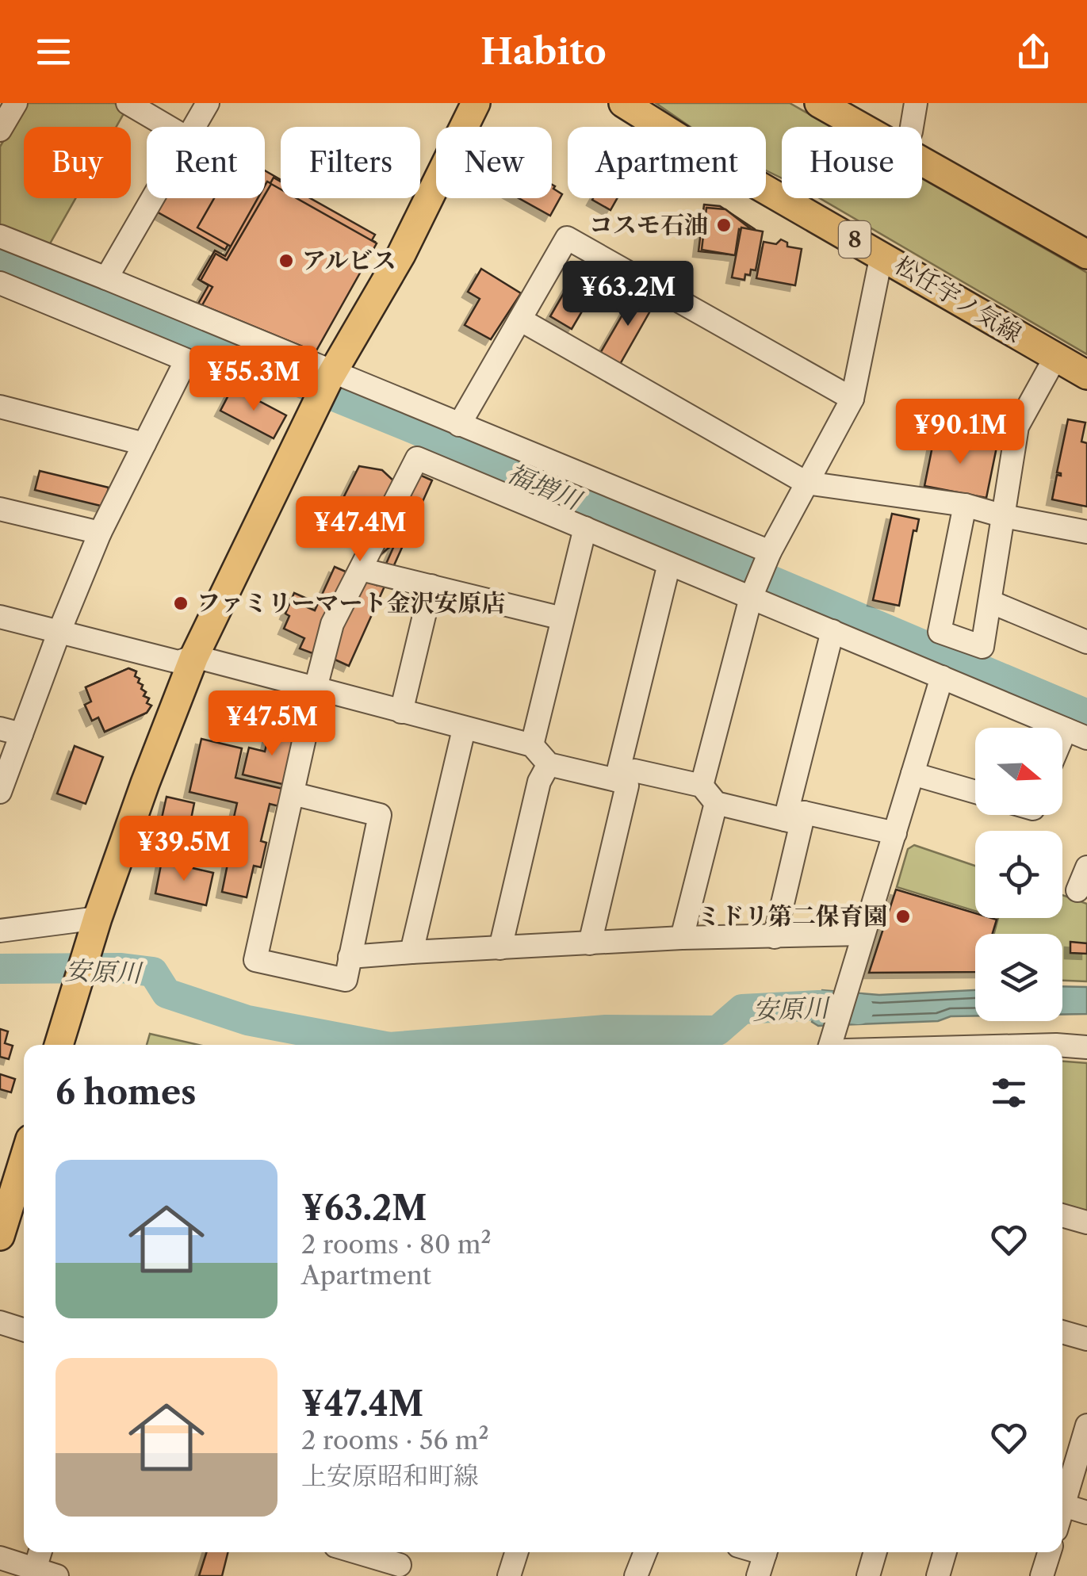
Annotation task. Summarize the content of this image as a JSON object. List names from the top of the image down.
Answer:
{
  "streets": {
    "main road": ["8", "松任宇ノ気線"]
  },
  "water": ["福増川", "安原川"],
  "places": [
    "コスモ石油",
    "アルビス",
    "ファミリーマート金沢安原店",
    "ミドリ第二保育園"
  ],
  "north": "right",
  "page": {
    "header": "Habito",
    "chip": [
      "Buy",
      "Rent",
      "Filters",
      "New",
      "Apartment",
      "House"
    ],
    "price": [
      "¥63.2M",
      "¥55.3M",
      "¥90.1M",
      "¥47.4M",
      "¥47.5M",
      "¥39.5M"
    ],
    "heading": "6 homes",
    "list": [
      {
        "name": "¥63.2M",
        "note": "2 rooms · 80 m² · Apartment"
      },
      {
        "name": "¥47.4M",
        "note": "2 rooms · 56 m² · 上安原昭和町線"
      }
    ]
  }
}
